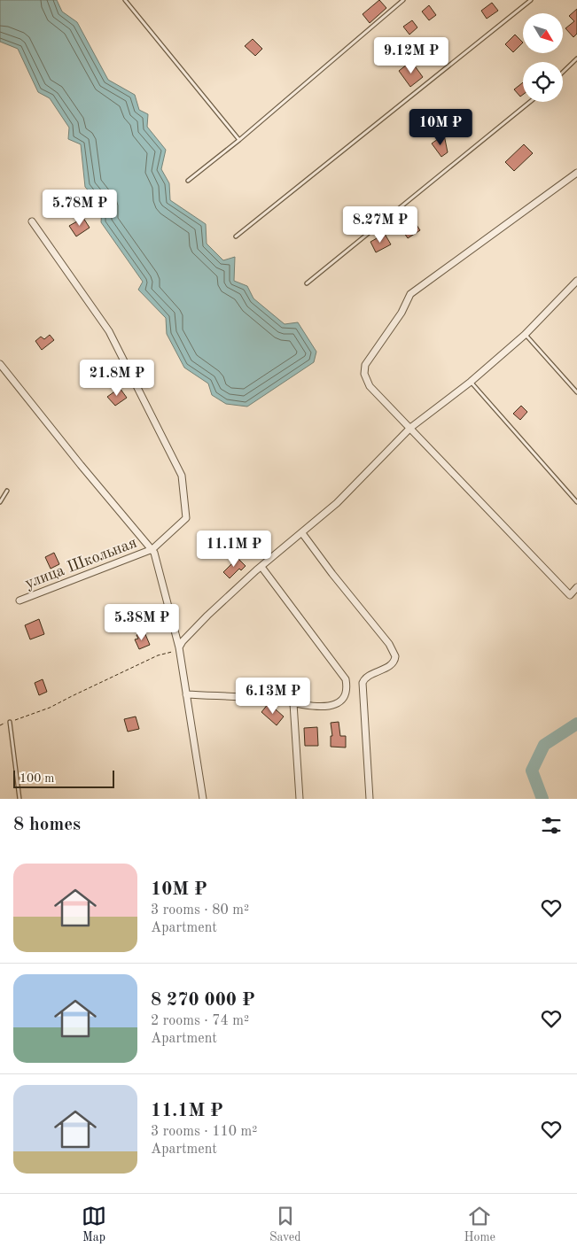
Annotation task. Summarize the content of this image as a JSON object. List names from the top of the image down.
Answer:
{
  "streets": {
    "street": ["улица Школьная"]
  },
  "scale_bar": "100 m",
  "north": "bottom right",
  "page": {
    "price": [
      "9.12M ₽",
      "10M ₽",
      "5.78M ₽",
      "8.27M ₽",
      "21.8M ₽",
      "11.1M ₽",
      "5.38M ₽",
      "6.13M ₽"
    ],
    "scale": "100 m",
    "heading": "8 homes",
    "list": [
      {
        "name": "10M ₽",
        "note": "3 rooms · 80 m² · Apartment"
      },
      {
        "name": "8 270 000 ₽",
        "note": "2 rooms · 74 m² · Apartment"
      },
      {
        "name": "11.1M ₽",
        "note": "3 rooms · 110 m² · Apartment"
      }
    ],
    "tabs": ["Map", "Saved", "Home"]
  }
}
